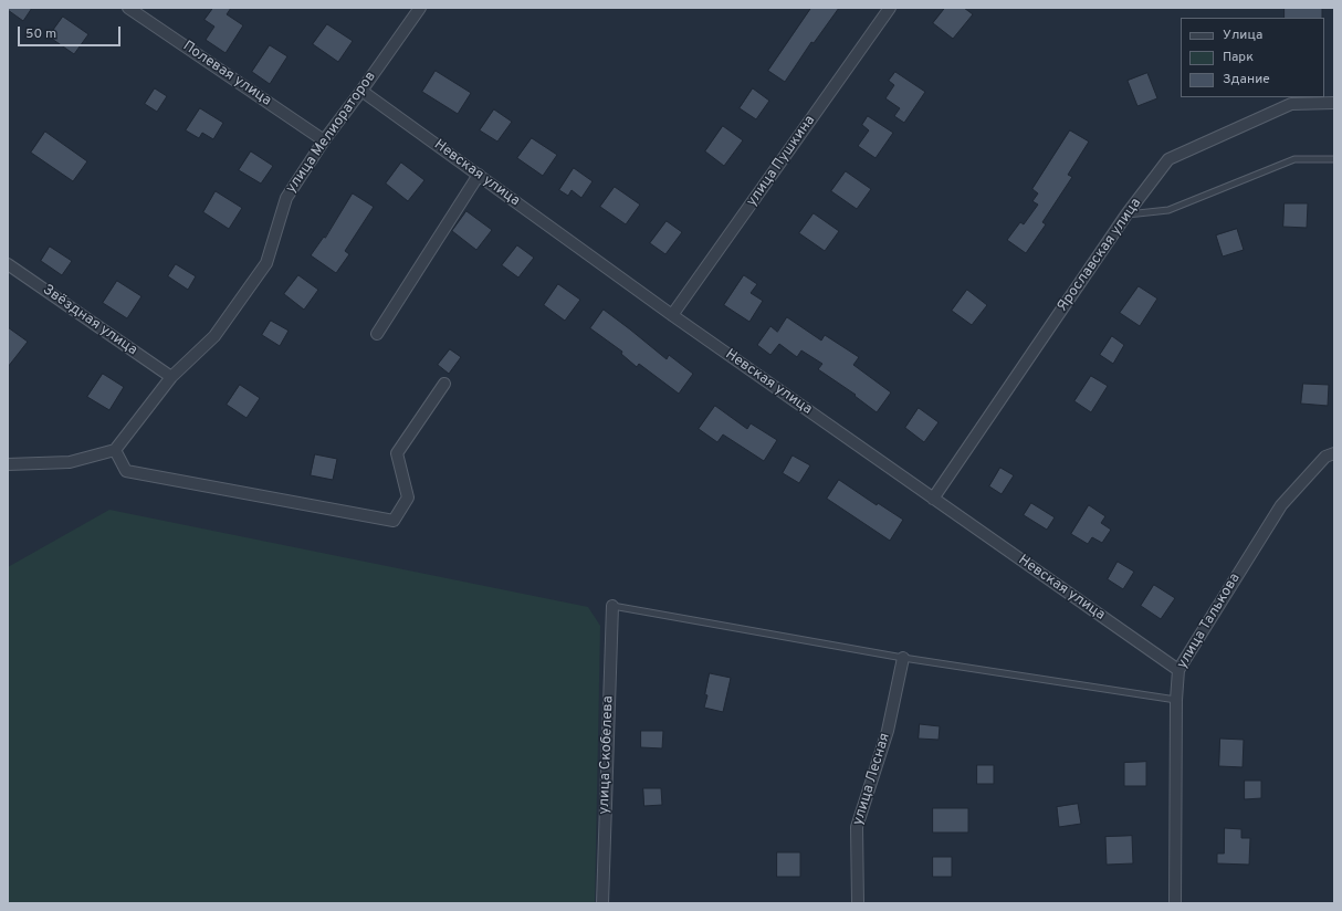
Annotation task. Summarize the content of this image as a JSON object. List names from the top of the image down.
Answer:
{
  "streets": {
    "street": [
      "Полевая улица",
      "улица Мелиораторов",
      "улица Пушкина",
      "Невская улица",
      "Ярославская улица",
      "Звёздная улица",
      "улица Талькова",
      "улица Скобелева",
      "улица Лесная"
    ]
  },
  "crossings": [
    ["Полевая улица", "улица Мелиораторов"],
    ["улица Мелиораторов", "Невская улица"],
    ["улица Мелиораторов", "Звёздная улица"],
    ["улица Пушкина", "Невская улица"],
    ["Невская улица", "Ярославская улица"],
    ["Невская улица", "улица Талькова"]
  ],
  "legend": ["Улица", "Парк", "Здание"],
  "scale_bar": "50 m"
}
